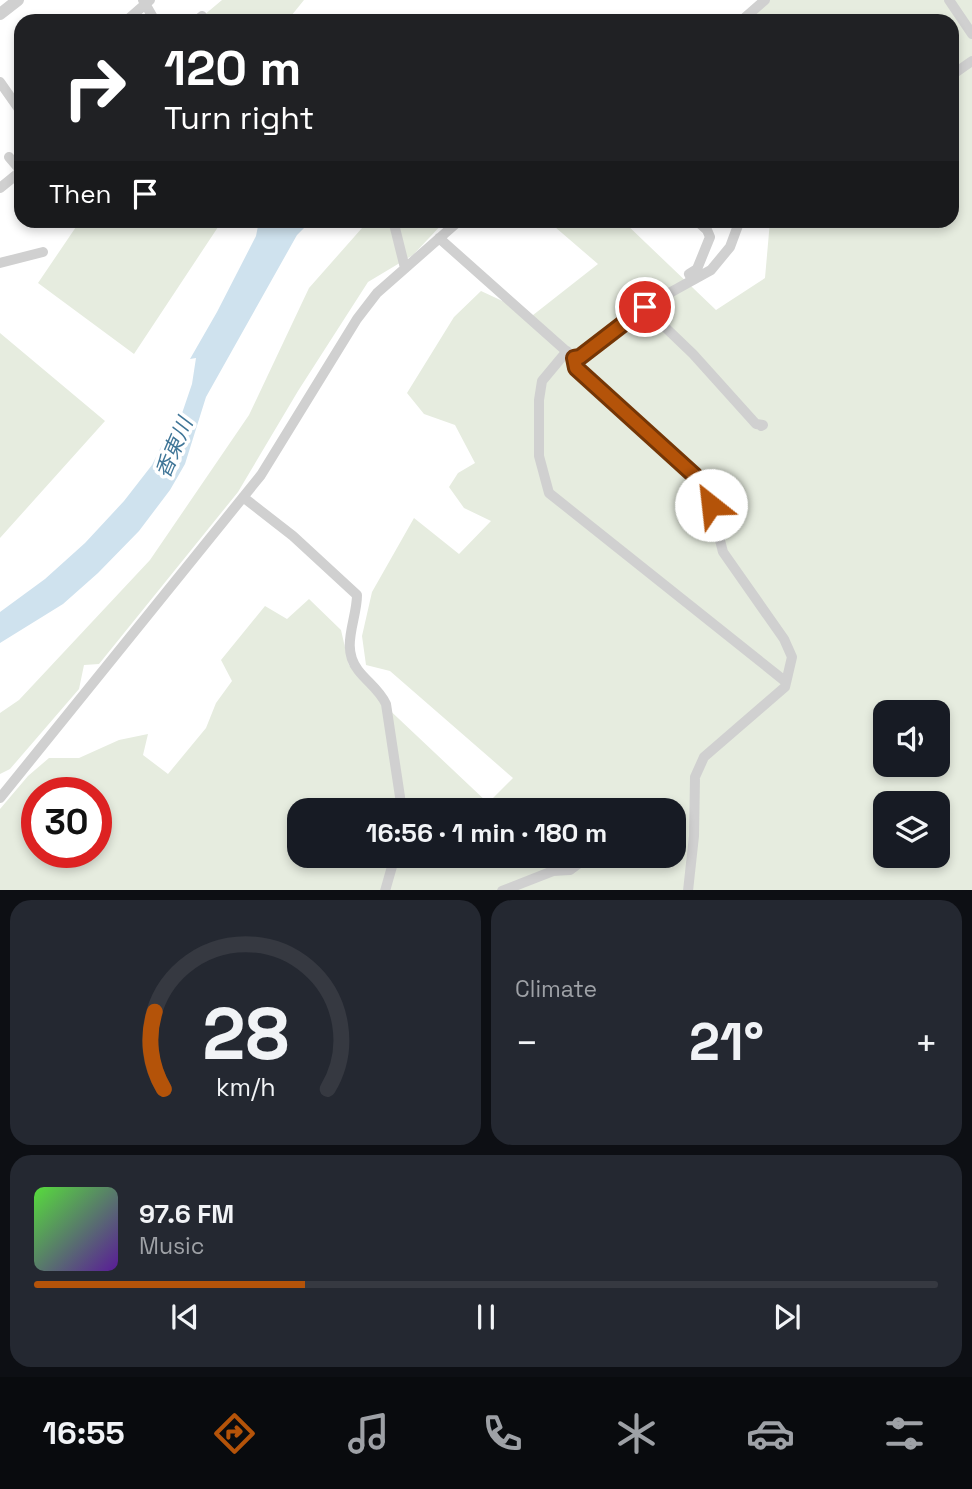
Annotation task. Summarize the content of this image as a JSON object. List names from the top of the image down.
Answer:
{
  "water": ["香東川"],
  "page": {
    "turn": ["120 m", "Turn right"],
    "then": "Then",
    "limit": "30",
    "trip": "16:56 · 1 min · 180 m",
    "tile": "Climate",
    "heat": ["−", "21°", "+"],
    "song": ["97.6 FM", "Music"],
    "tabs": "16:55",
    "gauge": ["28", "km/h"]
  }
}
